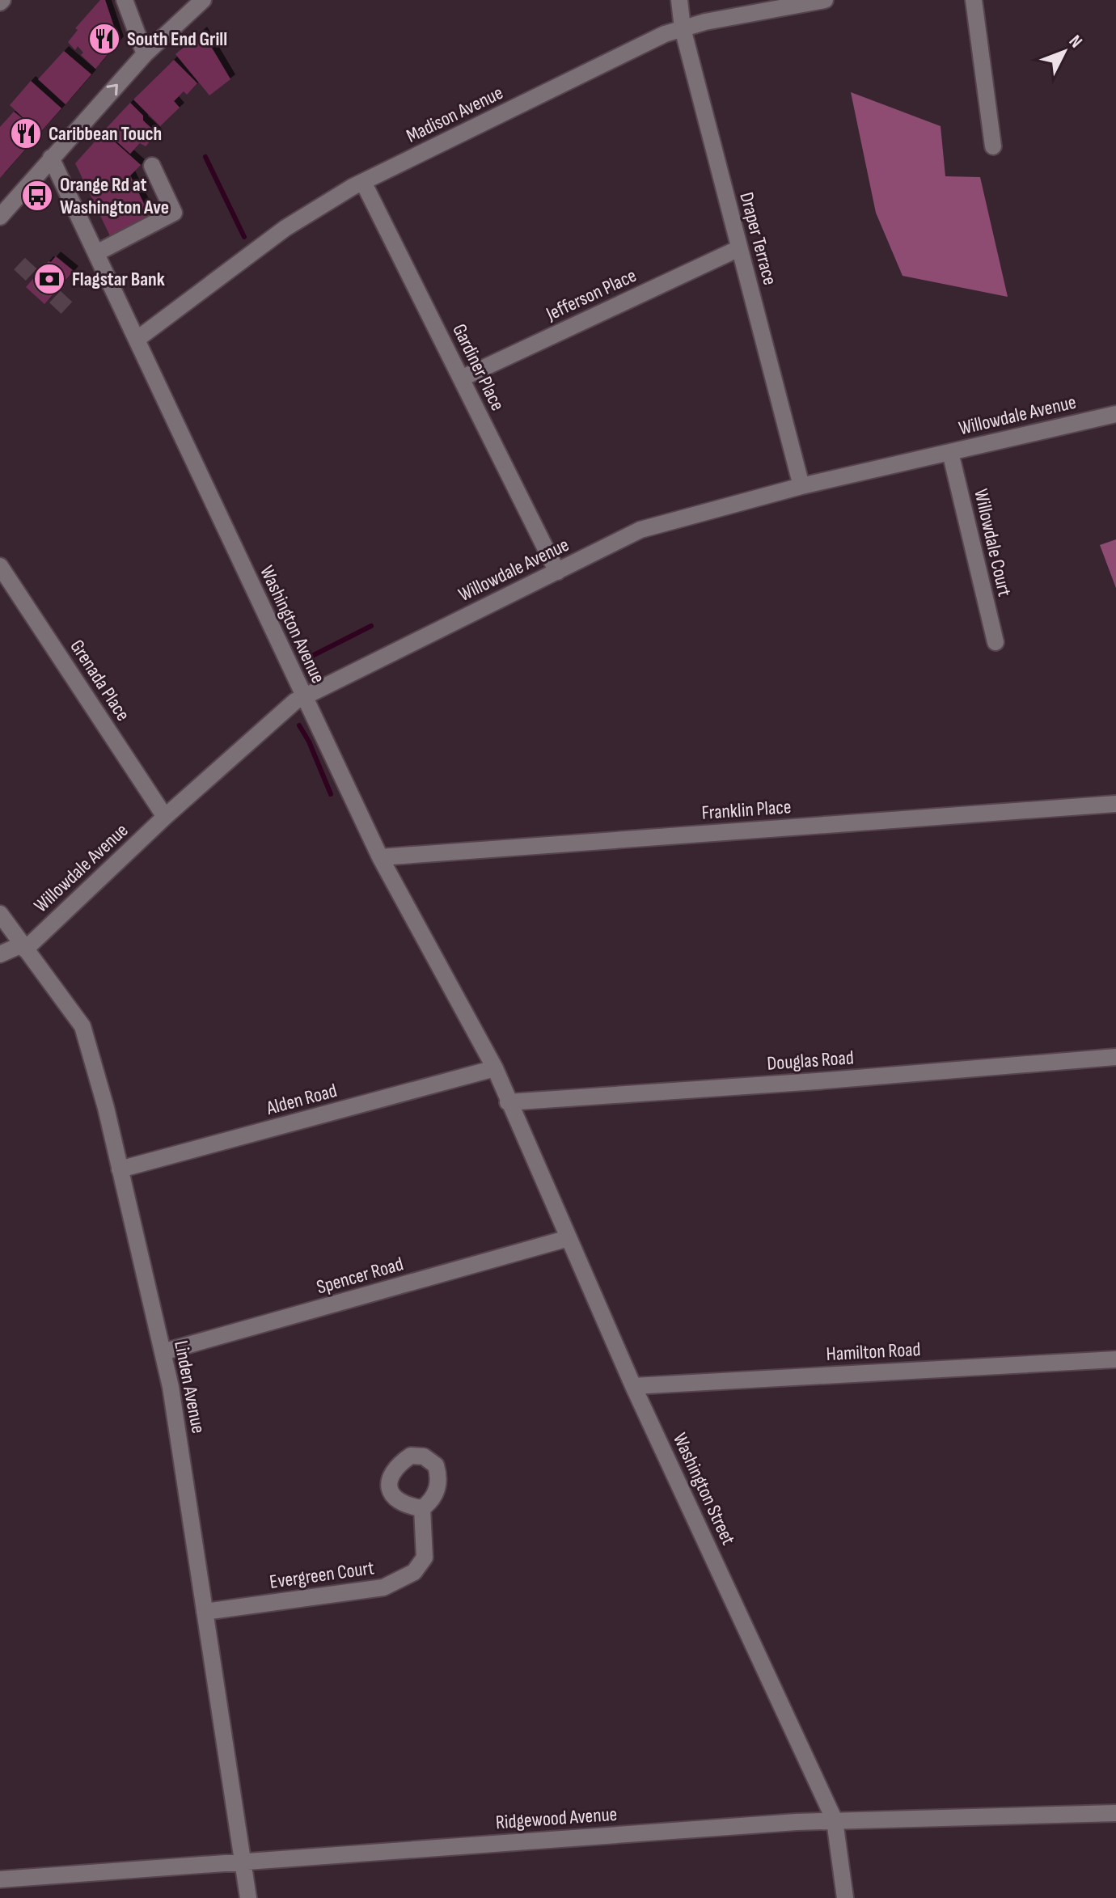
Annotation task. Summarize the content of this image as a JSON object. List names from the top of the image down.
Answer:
{
  "streets": {
    "street": [
      "Madison Avenue",
      "Draper Terrace",
      "Jefferson Place",
      "Gardiner Place",
      "Willowdale Avenue",
      "Willowdale Court",
      "Washington Avenue",
      "Grenada Place",
      "Franklin Place",
      "Douglas Road",
      "Alden Road",
      "Spencer Road",
      "Hamilton Road",
      "Linden Avenue",
      "Washington Street",
      "Evergreen Court",
      "Ridgewood Avenue"
    ]
  },
  "crossings": [
    ["Madison Avenue", "Draper Terrace"],
    ["Madison Avenue", "Gardiner Place"],
    ["Madison Avenue", "Washington Avenue"],
    ["Draper Terrace", "Jefferson Place"],
    ["Draper Terrace", "Willowdale Avenue"],
    ["Jefferson Place", "Gardiner Place"],
    ["Gardiner Place", "Willowdale Avenue"],
    ["Willowdale Avenue", "Willowdale Court"],
    ["Willowdale Avenue", "Washington Avenue"],
    ["Willowdale Avenue", "Grenada Place"],
    ["Willowdale Avenue", "Linden Avenue"],
    ["Washington Avenue", "Franklin Place"],
    ["Washington Avenue", "Douglas Road"],
    ["Washington Avenue", "Alden Road"],
    ["Washington Avenue", "Washington Street"],
    ["Douglas Road", "Washington Street"],
    ["Alden Road", "Linden Avenue"],
    ["Spencer Road", "Linden Avenue"],
    ["Spencer Road", "Washington Street"],
    ["Hamilton Road", "Washington Street"],
    ["Linden Avenue", "Evergreen Court"],
    ["Linden Avenue", "Ridgewood Avenue"],
    ["Washington Street", "Ridgewood Avenue"]
  ],
  "places": {
    "restaurant": ["South End Grill", "Caribbean Touch"],
    "bus stop": ["Orange Rd at Washington Ave"],
    "bank": ["Flagstar Bank"]
  },
  "north": "top right"
}
